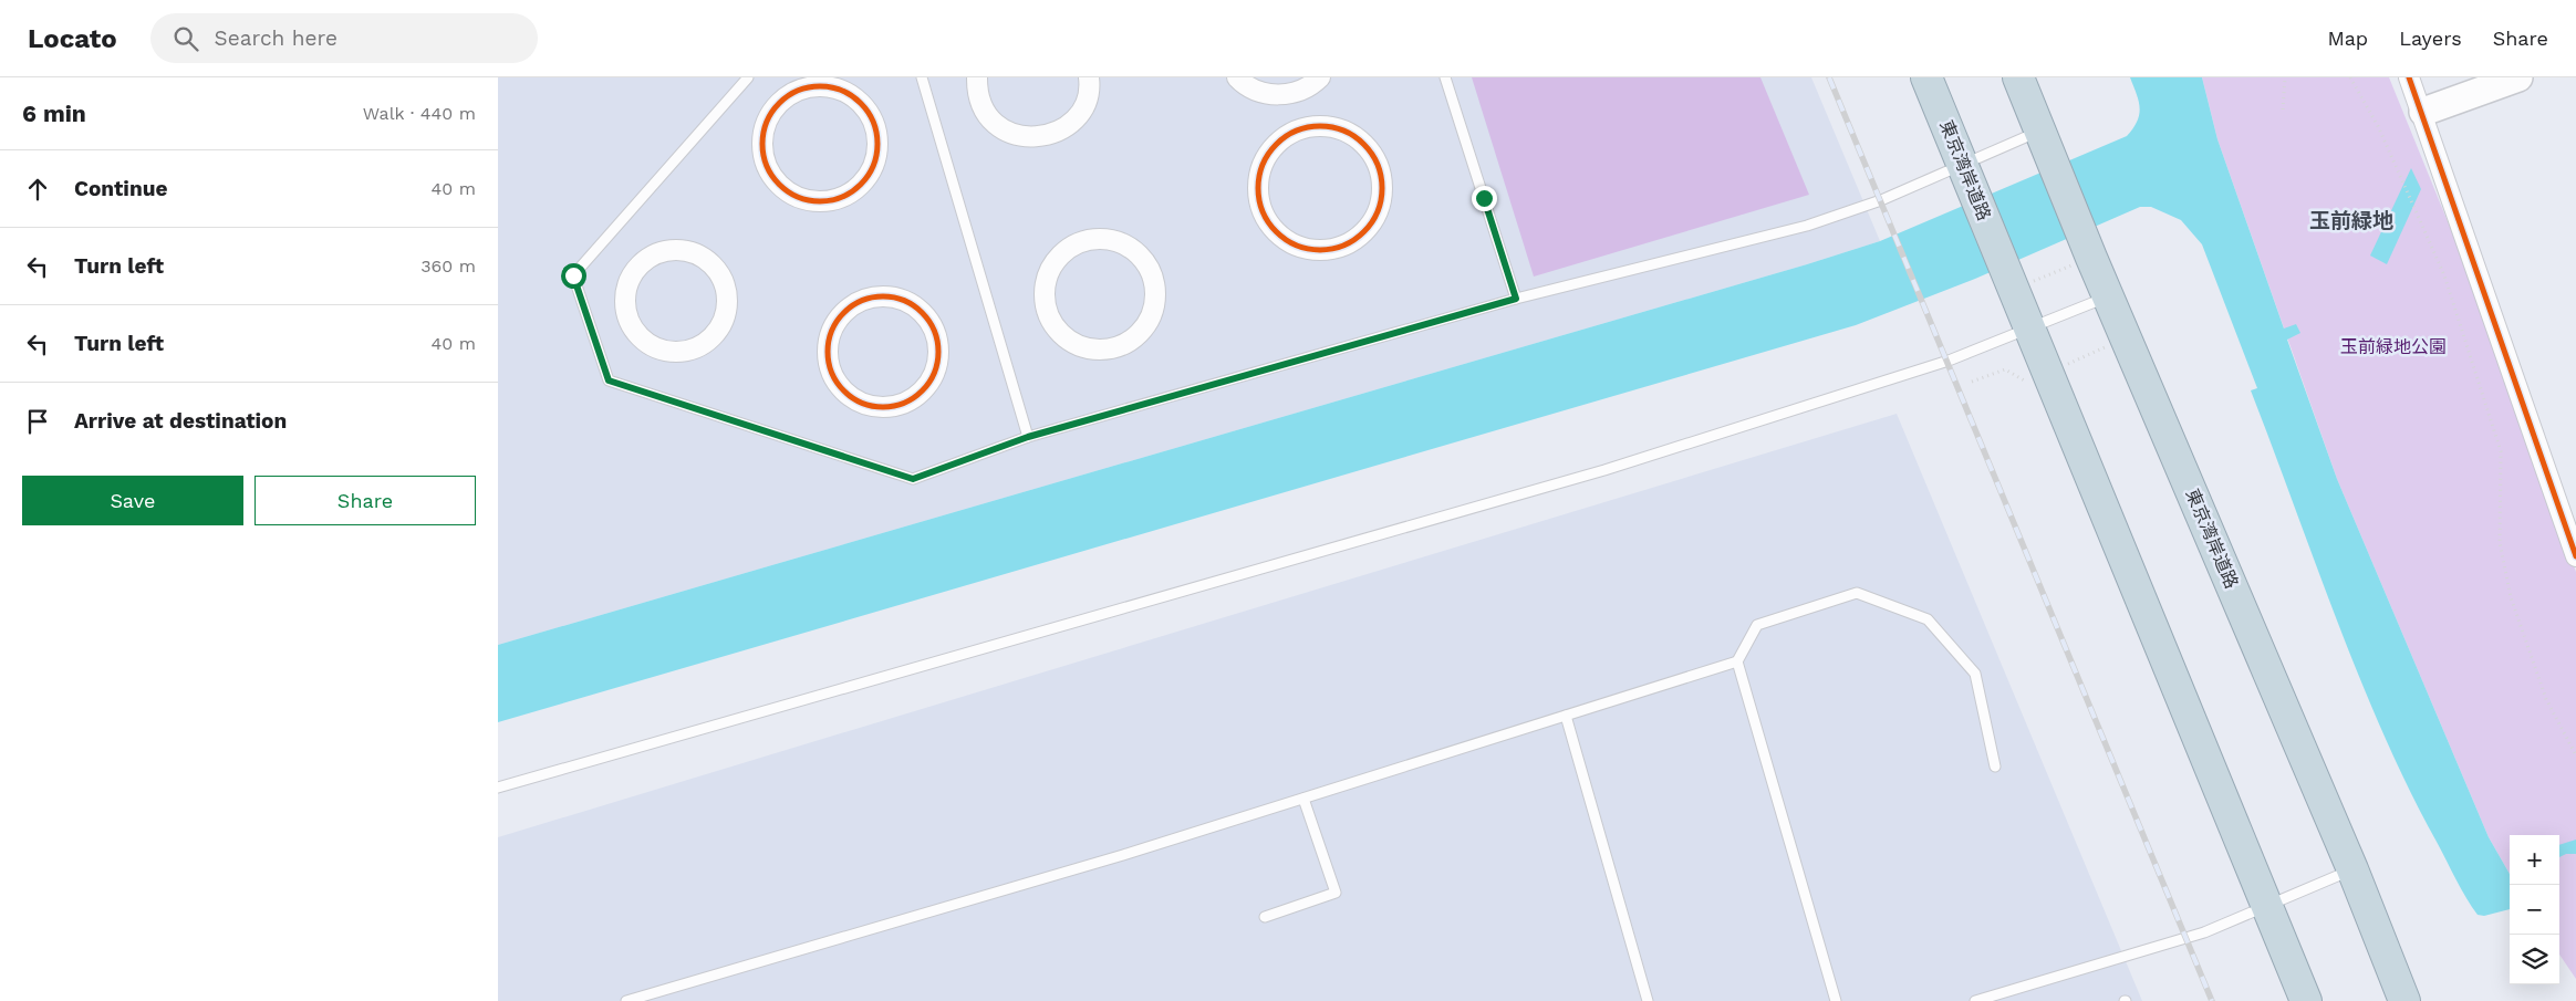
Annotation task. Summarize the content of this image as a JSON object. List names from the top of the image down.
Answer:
{
  "streets": {
    "highway": ["東京湾岸道路"]
  },
  "districts": ["玉前緑地"],
  "parks": ["玉前緑地公園"],
  "page": {
    "header": "Locato",
    "search": "Search here",
    "nav": ["Map", "Layers", "Share"],
    "heading": ["6 min", "Walk · 440 m"],
    "list": [
      ["Continue", "40 m"],
      ["Turn left", "360 m"],
      ["Turn left", "40 m"],
      "Arrive at destination"
    ],
    "buttons": ["Save", "Share"],
    "map_buttons": ["+", "−"]
  }
}
